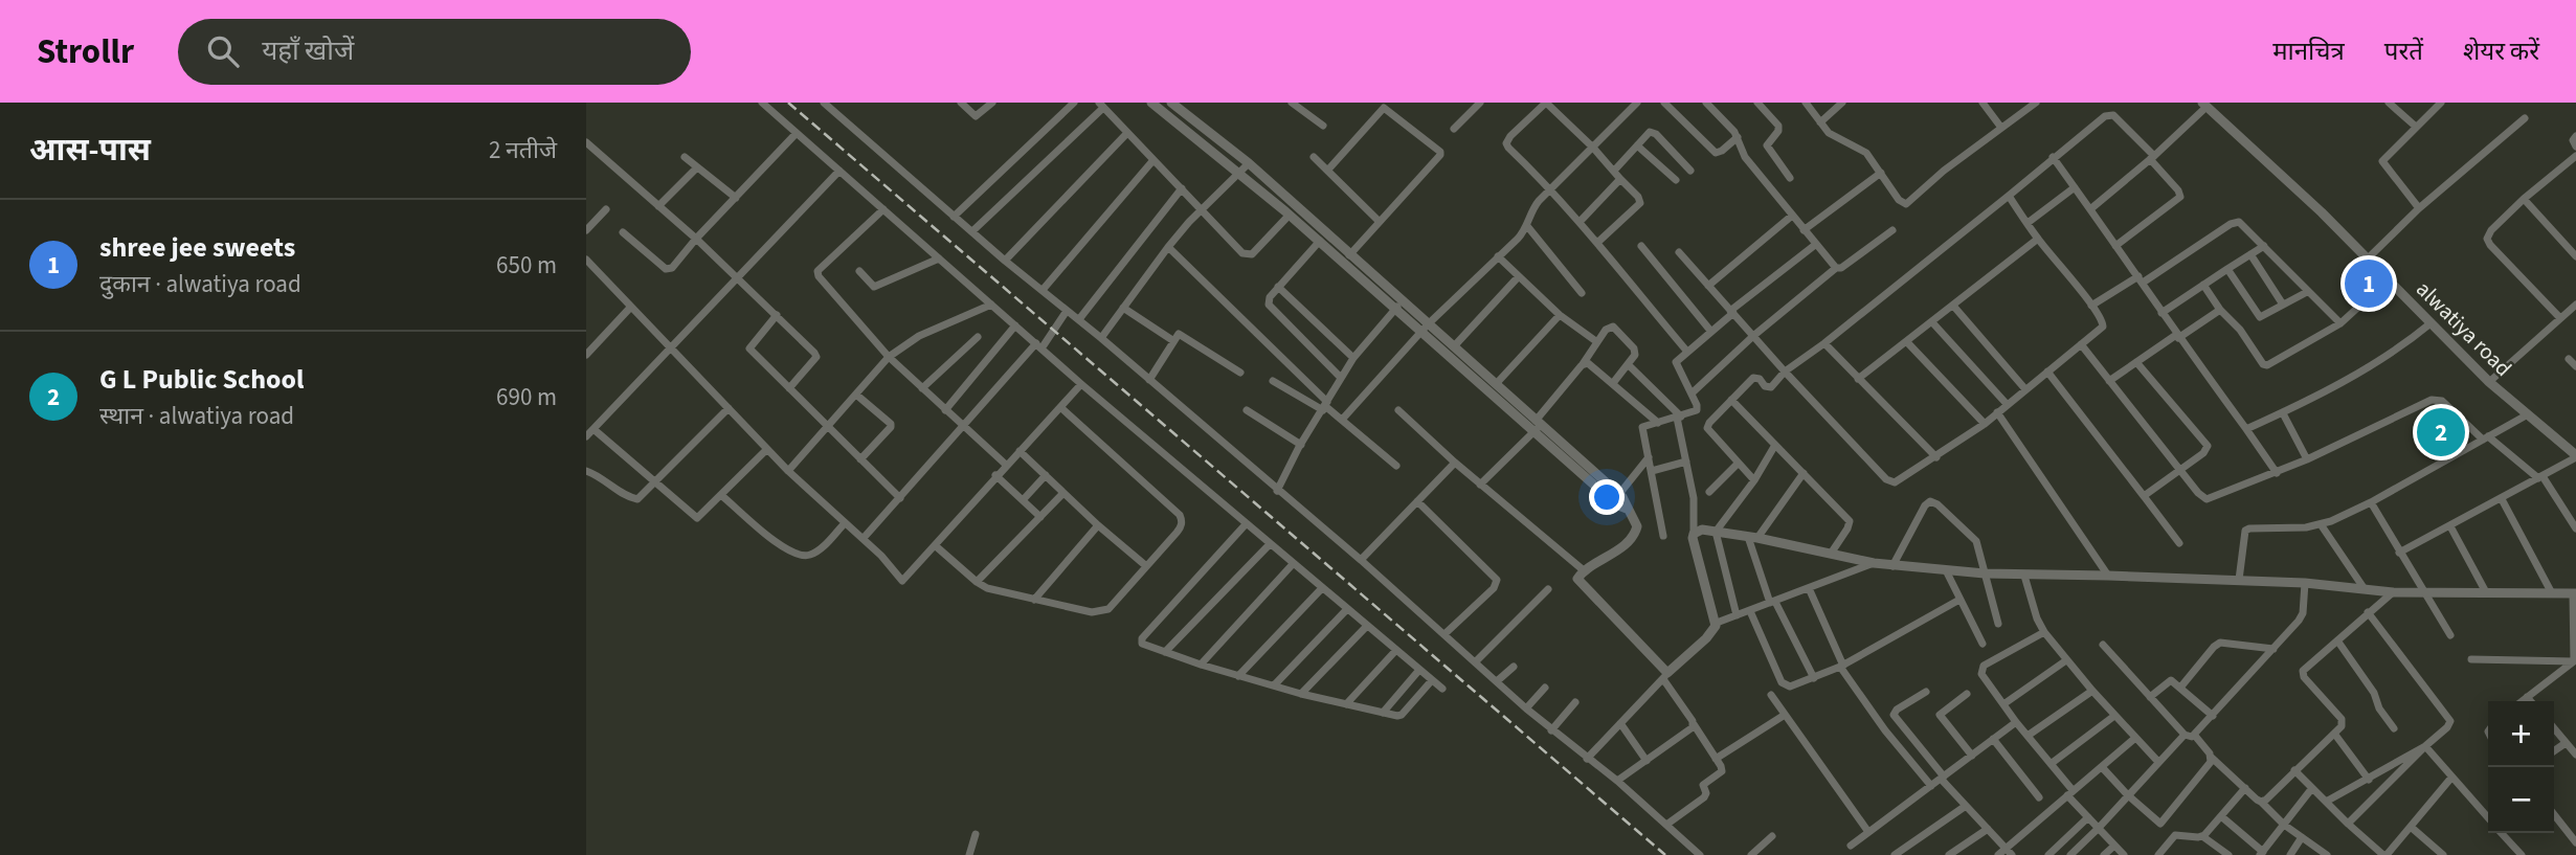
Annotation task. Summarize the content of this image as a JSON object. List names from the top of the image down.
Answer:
{
  "streets": {
    "street": ["alwatiya road"]
  },
  "page": {
    "header": "Strollr",
    "search": "यहाँ खोजें",
    "nav": ["मानचित्र", "परतें", "शेयर करें"],
    "heading": ["आस-पास", "2 नतीजे"],
    "list": [
      {
        "mark": "1",
        "name": "shree jee sweets",
        "note": "दुकान · alwatiya road",
        "value": "650 m"
      },
      {
        "mark": "2",
        "name": "G L Public School",
        "note": "स्थान · alwatiya road",
        "value": "690 m"
      }
    ],
    "pins": ["1", "2"],
    "map_buttons": ["+", "−"]
  }
}
